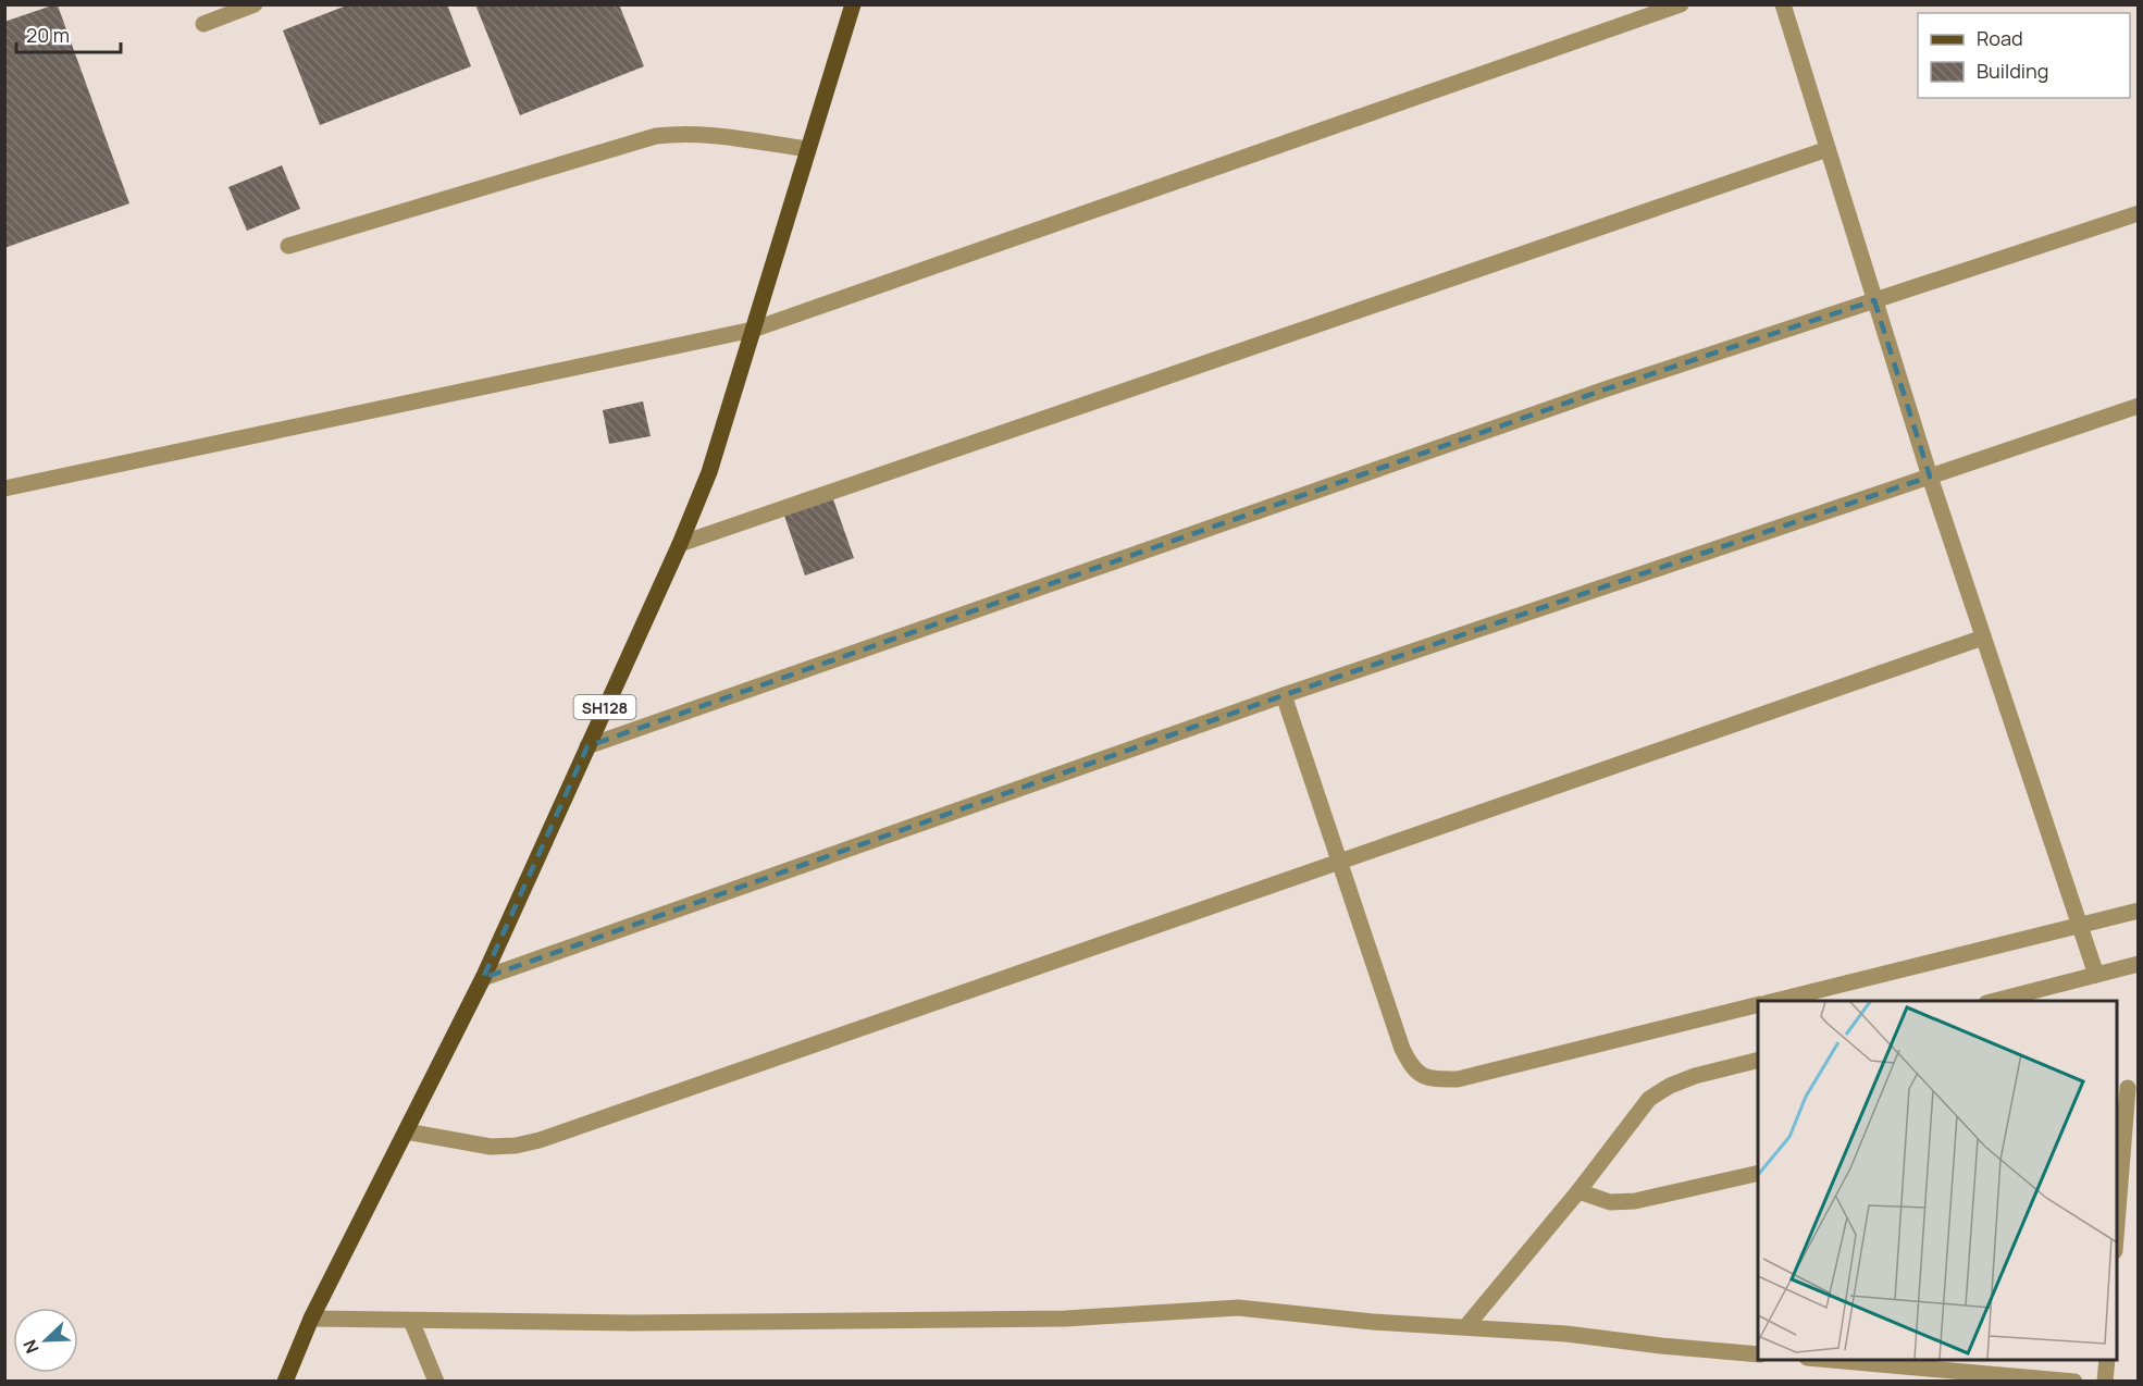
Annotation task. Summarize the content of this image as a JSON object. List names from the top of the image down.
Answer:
{
  "streets": {
    "main road": ["SH128"]
  },
  "legend": ["Road", "Building"],
  "scale_bar": "20 m",
  "north": "bottom left"
}
